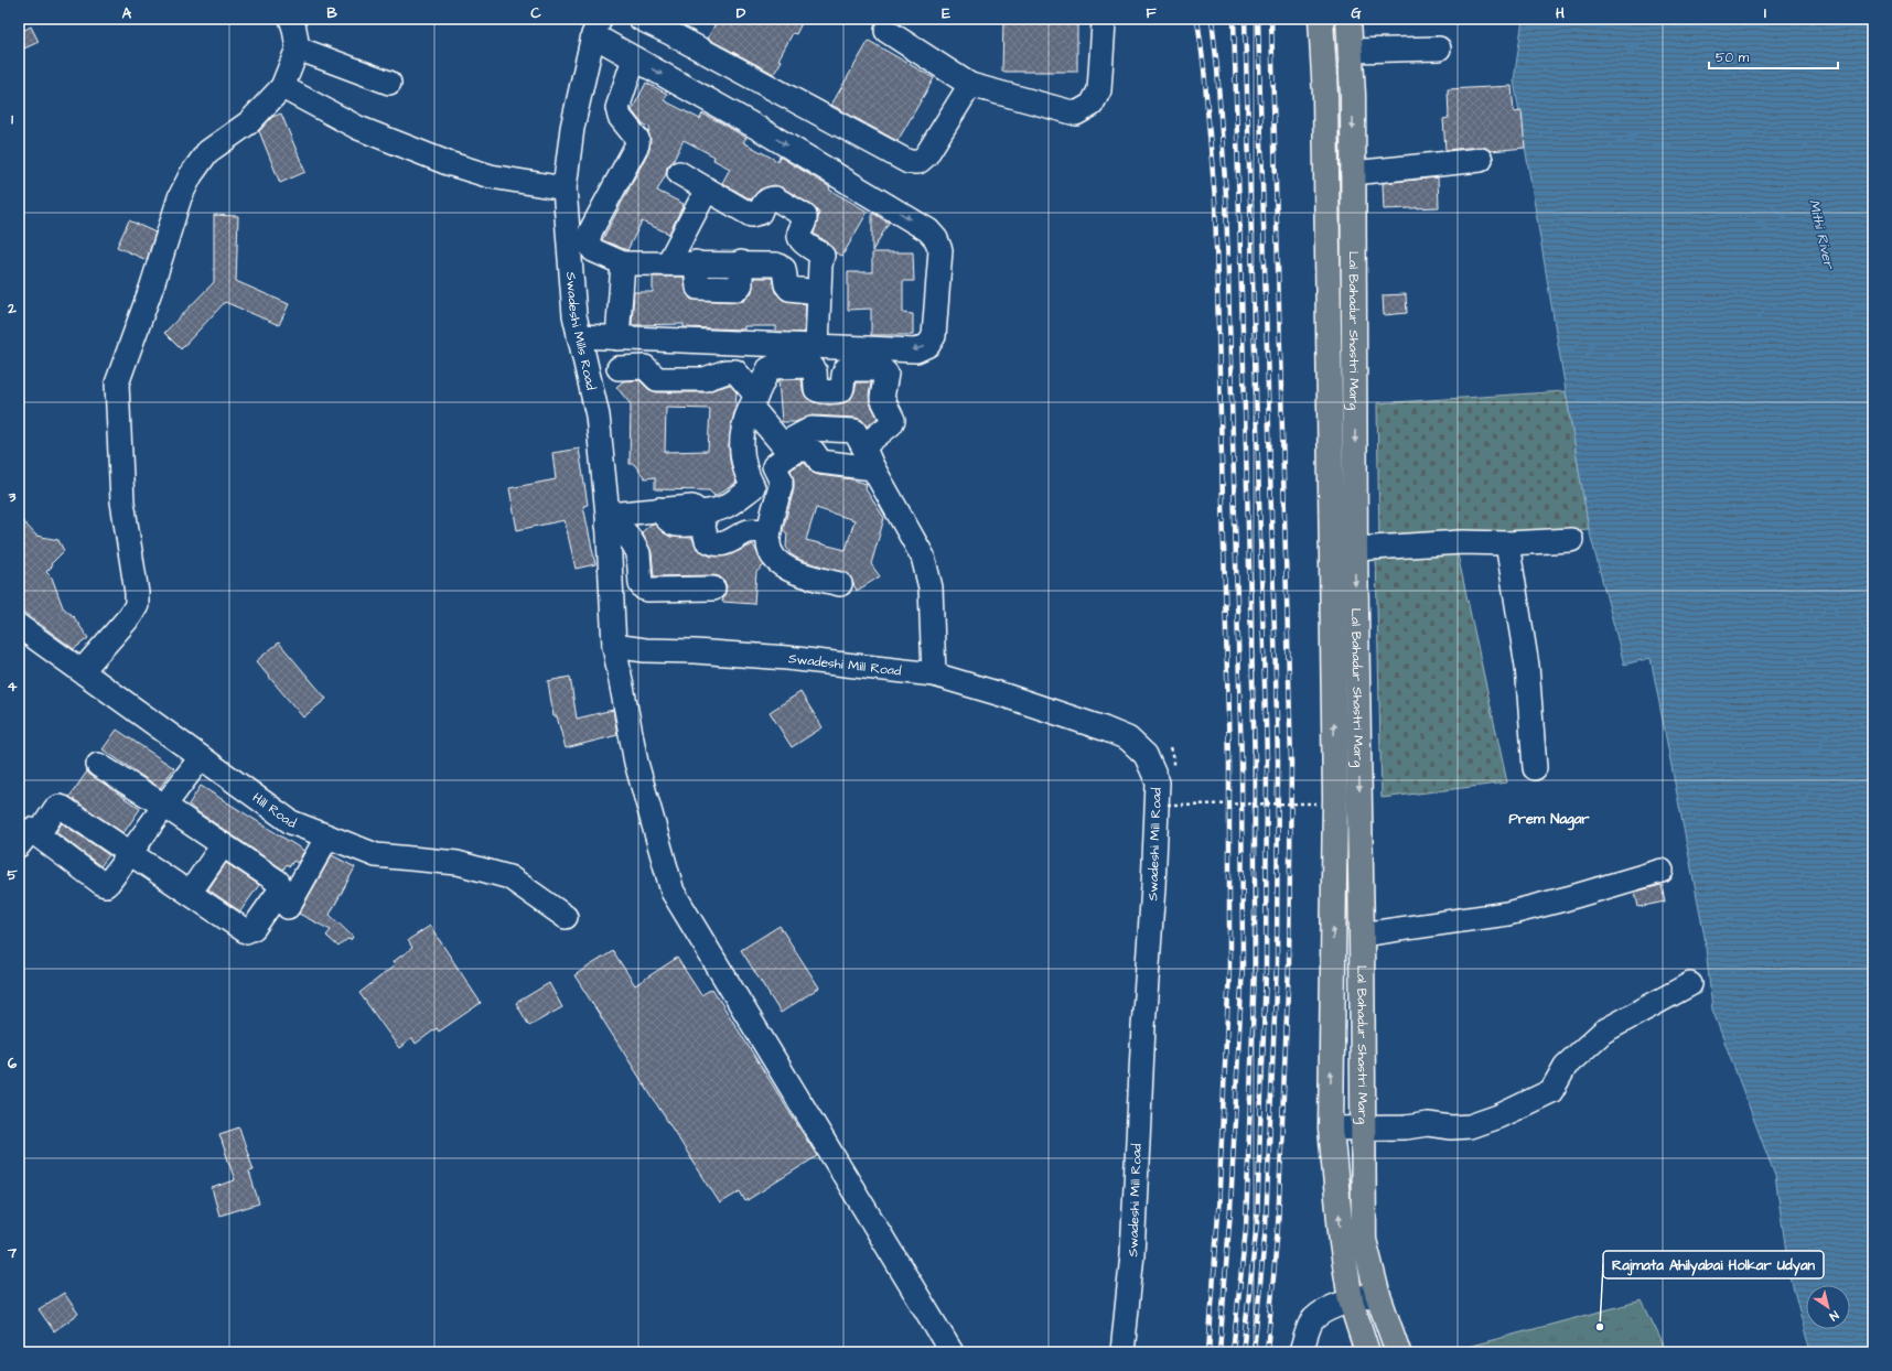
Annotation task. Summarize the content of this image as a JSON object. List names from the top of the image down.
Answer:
{
  "streets": {
    "main road": ["Lal Bahadur Shastri Marg"],
    "street": ["Swadeshi Mills Road", "Swadeshi Mill Road", "Hill Road"]
  },
  "crossings": [
    ["Swadeshi Mills Road", "Swadeshi Mill Road"]
  ],
  "districts": ["Prem Nagar"],
  "water": ["Mithi River"],
  "places": ["Rajmata Ahilyabai Holkar Udyan"],
  "scale_bar": "50 m",
  "north": "bottom right",
  "grid": {
    "columns": [
      "A",
      "B",
      "C",
      "D",
      "E",
      "F",
      "G",
      "H",
      "I"
    ],
    "rows": [
      "1",
      "2",
      "3",
      "4",
      "5",
      "6",
      "7"
    ]
  }
}
